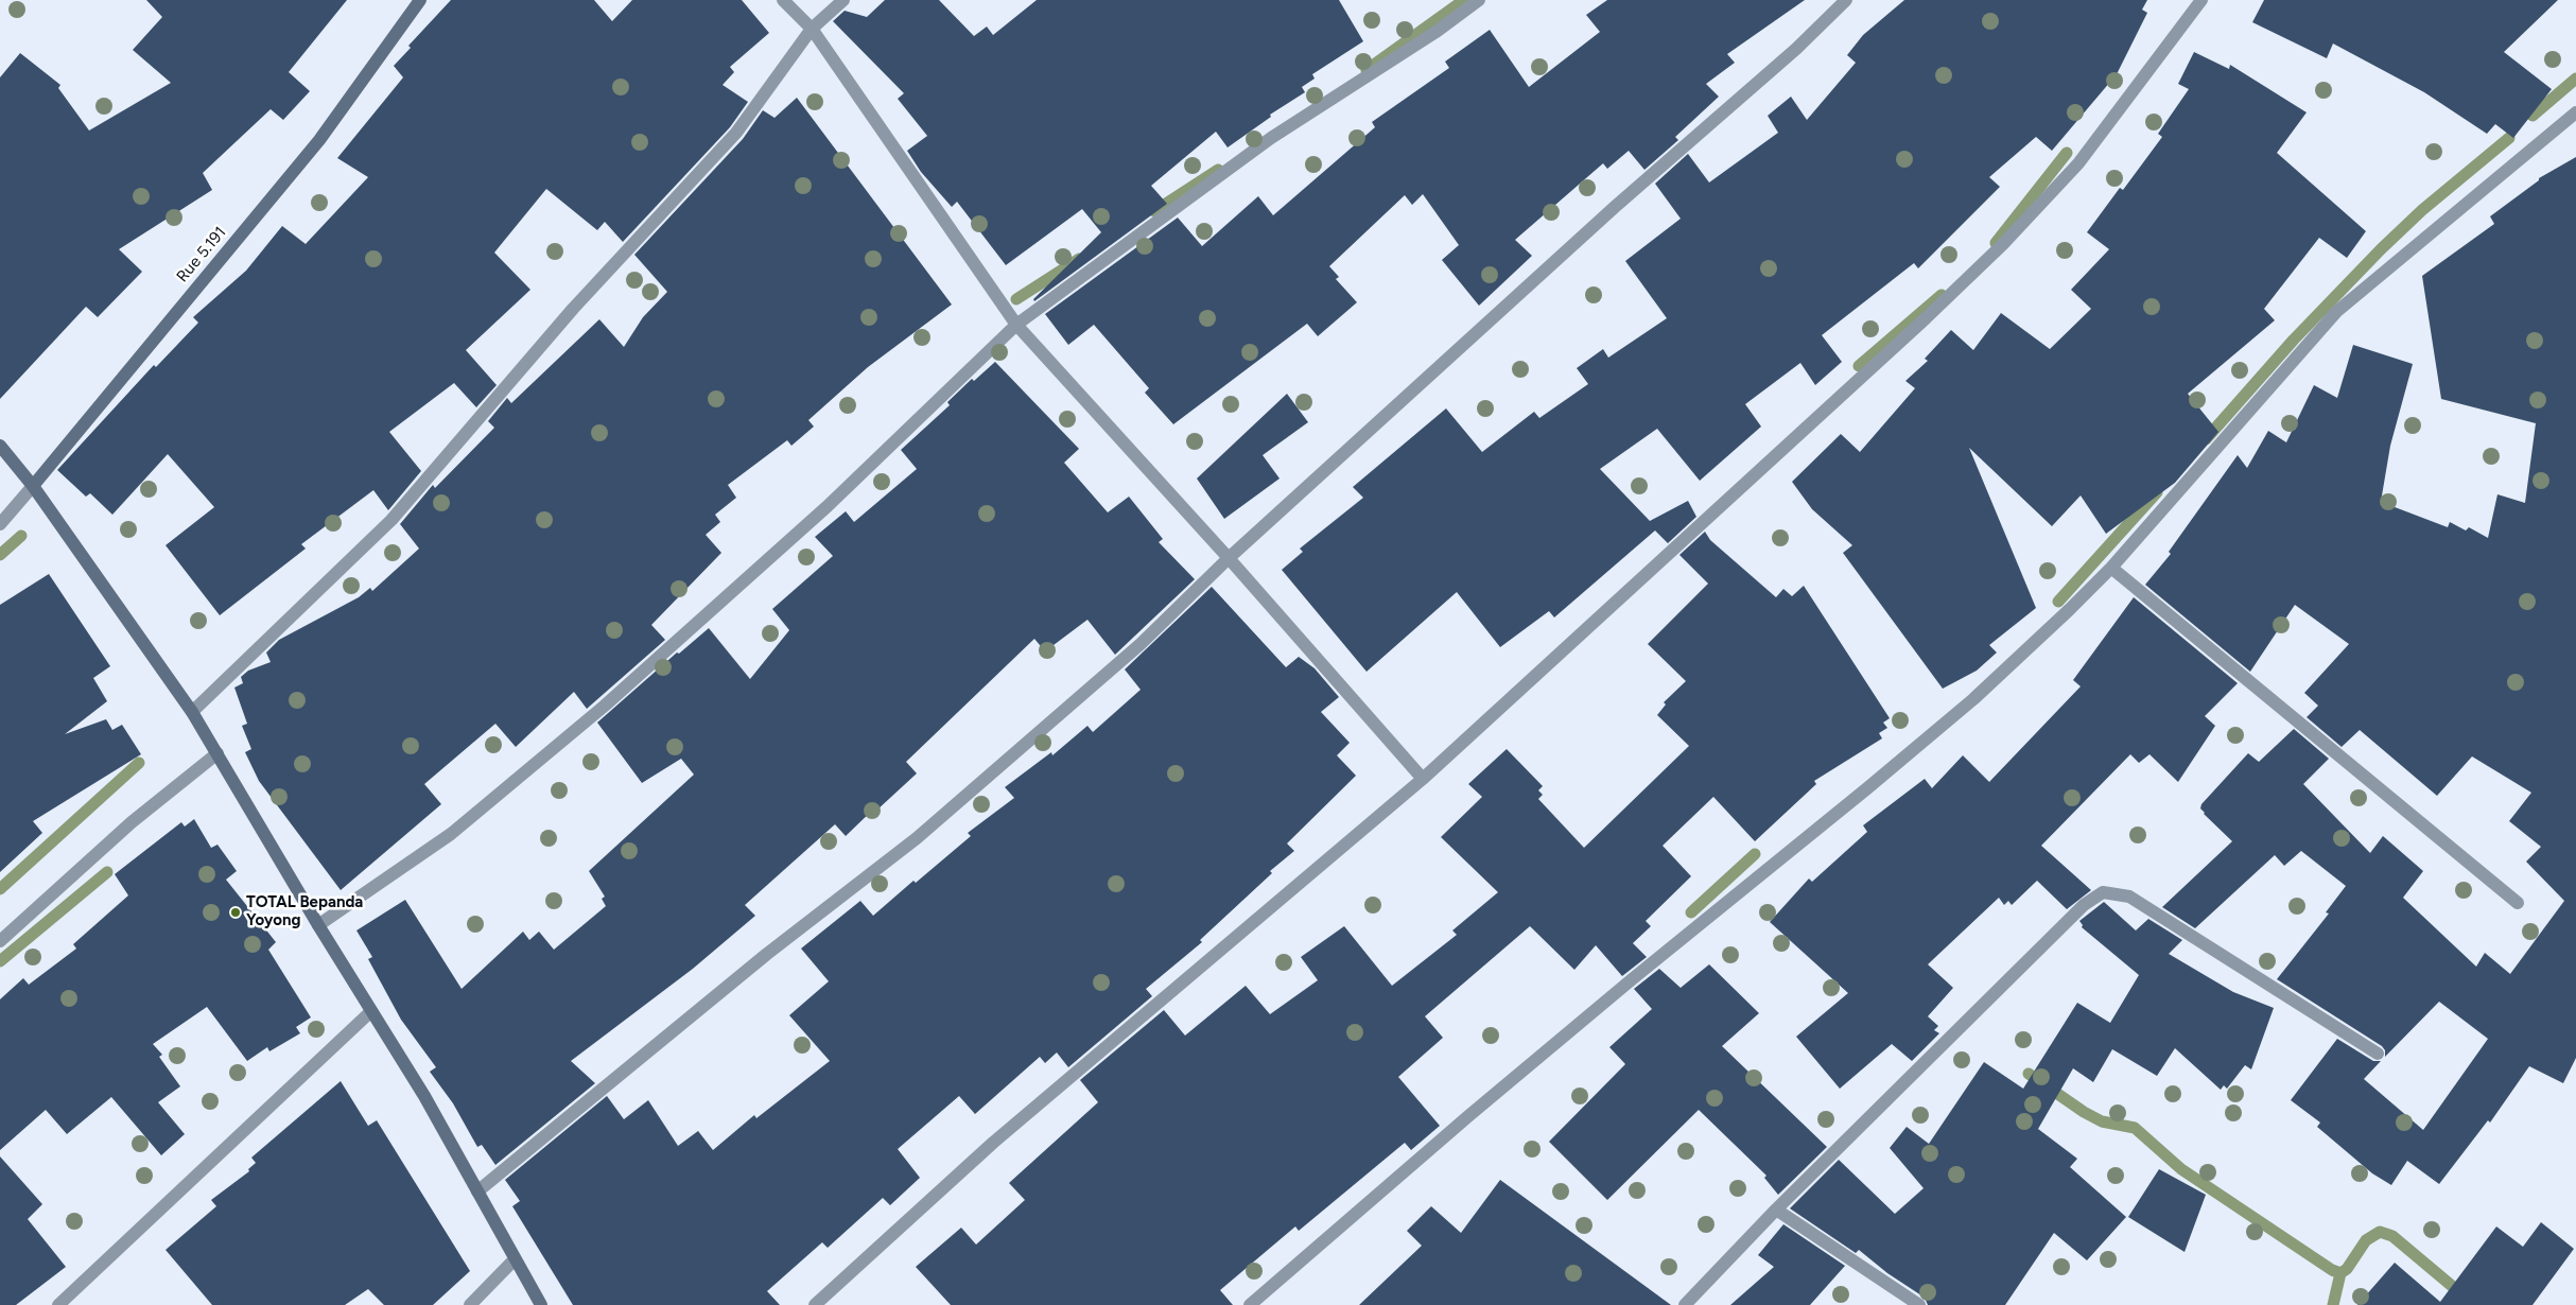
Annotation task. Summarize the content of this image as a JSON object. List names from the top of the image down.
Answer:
{
  "streets": {
    "main road": ["Rue 5.191"]
  },
  "places": ["TOTAL Bepanda Yoyong"]
}
